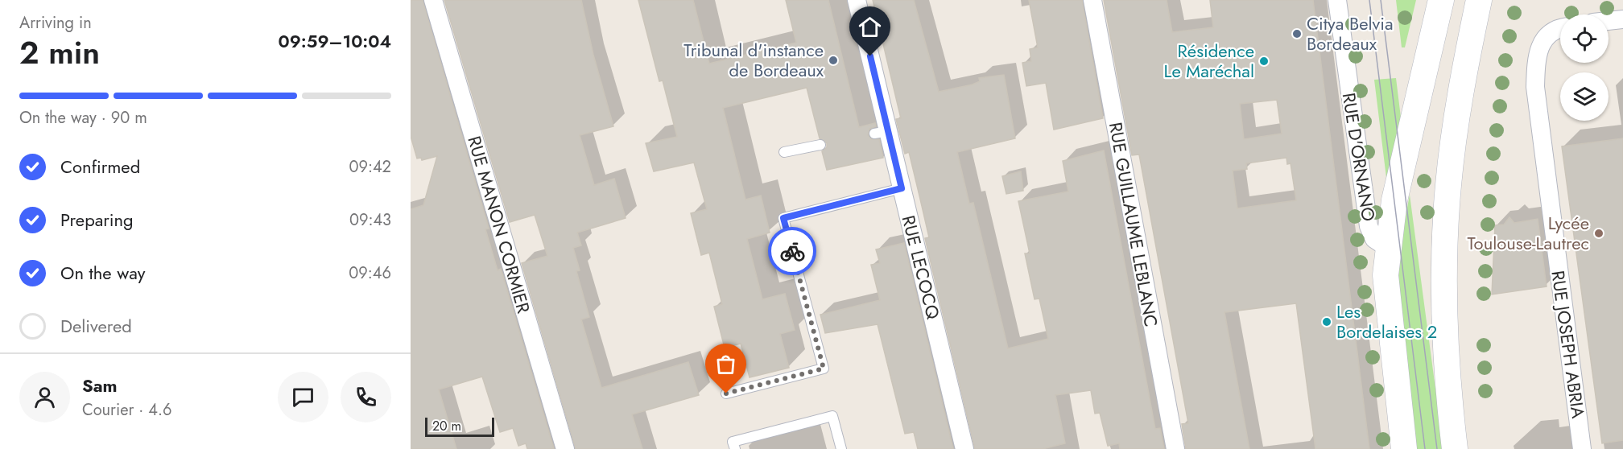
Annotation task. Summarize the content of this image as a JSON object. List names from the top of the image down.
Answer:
{
  "streets": {
    "street": [
      "RUE D'ORNANO",
      "RUE MANON CORMIER",
      "RUE GUILLAUME LEBLANC",
      "RUE LECOCQ",
      "RUE JOSEPH ABRIA"
    ]
  },
  "places": [
    "Citya Belvia Bordeaux",
    "Tribunal d'instance de Bordeaux",
    "Résidence Le Maréchal",
    "Lycée Toulouse-Lautrec",
    "Les Bordelaises 2"
  ],
  "scale_bar": "20 m",
  "page": {
    "heading": ["2 min", "Arriving in", "09:59–10:04"],
    "panel": ["Sam", "Courier · 4.6"],
    "bar": "On the way · 90 m",
    "list": [
      ["Confirmed", "09:42"],
      ["Preparing", "09:43"],
      ["On the way", "09:46"],
      "Delivered"
    ],
    "scale": "20 m"
  }
}
